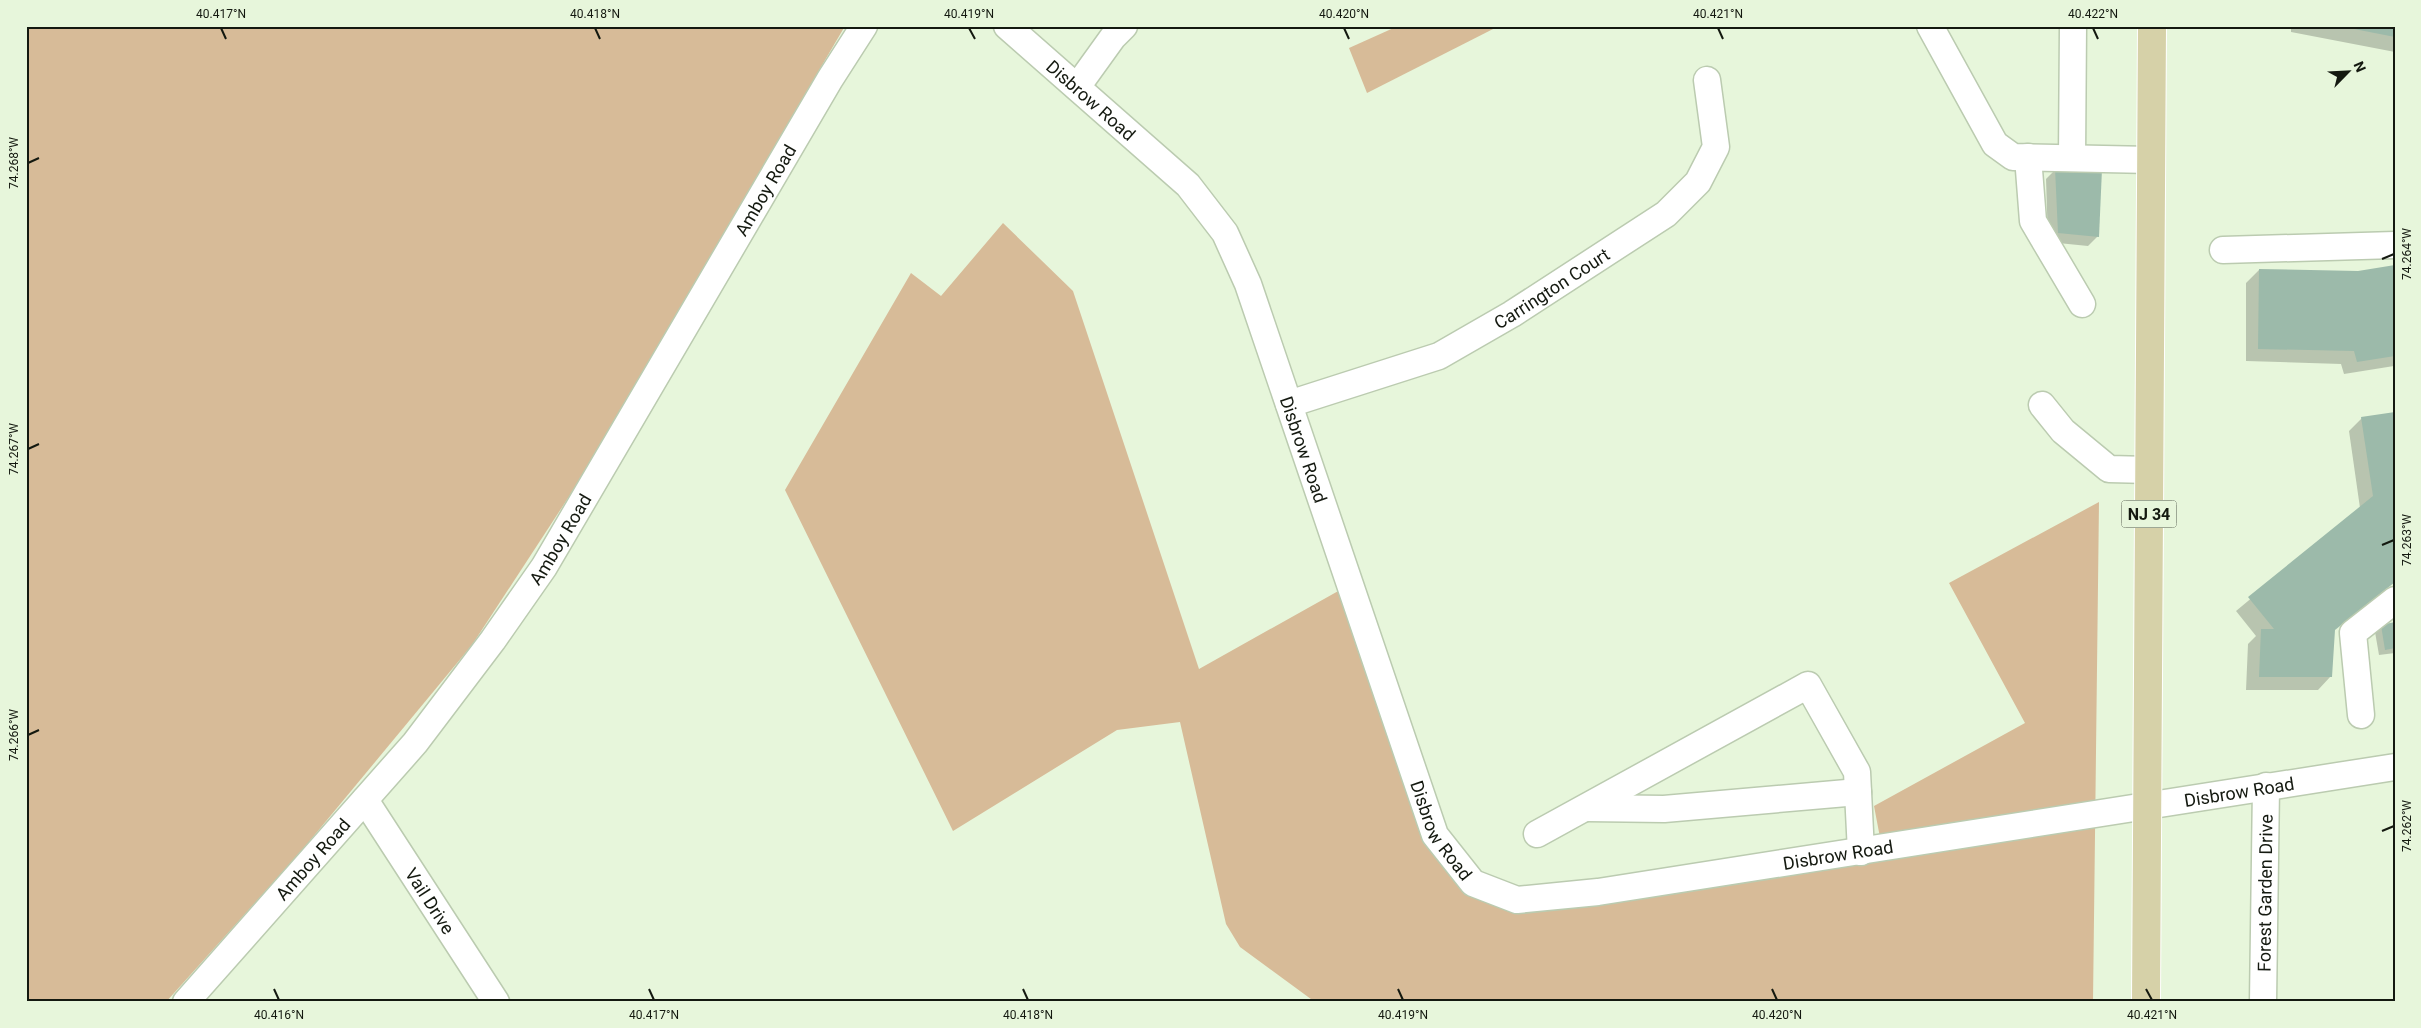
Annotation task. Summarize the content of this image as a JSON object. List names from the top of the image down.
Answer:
{
  "streets": {
    "main road": ["NJ 34"],
    "street": [
      "Disbrow Road",
      "Amboy Road",
      "Carrington Court",
      "Forest Garden Drive",
      "Vail Drive"
    ]
  },
  "crossings": [
    ["Disbrow Road", "Carrington Court"],
    ["Disbrow Road", "NJ 34"],
    ["Disbrow Road", "Forest Garden Drive"],
    ["Amboy Road", "Vail Drive"]
  ],
  "north": "top right",
  "coordinates": [
    "40.417°N",
    "40.418°N",
    "40.419°N",
    "40.420°N",
    "40.421°N",
    "40.422°N",
    "74.268°W",
    "74.264°W",
    "74.267°W",
    "74.263°W",
    "74.266°W",
    "74.262°W",
    "40.416°N"
  ]
}
